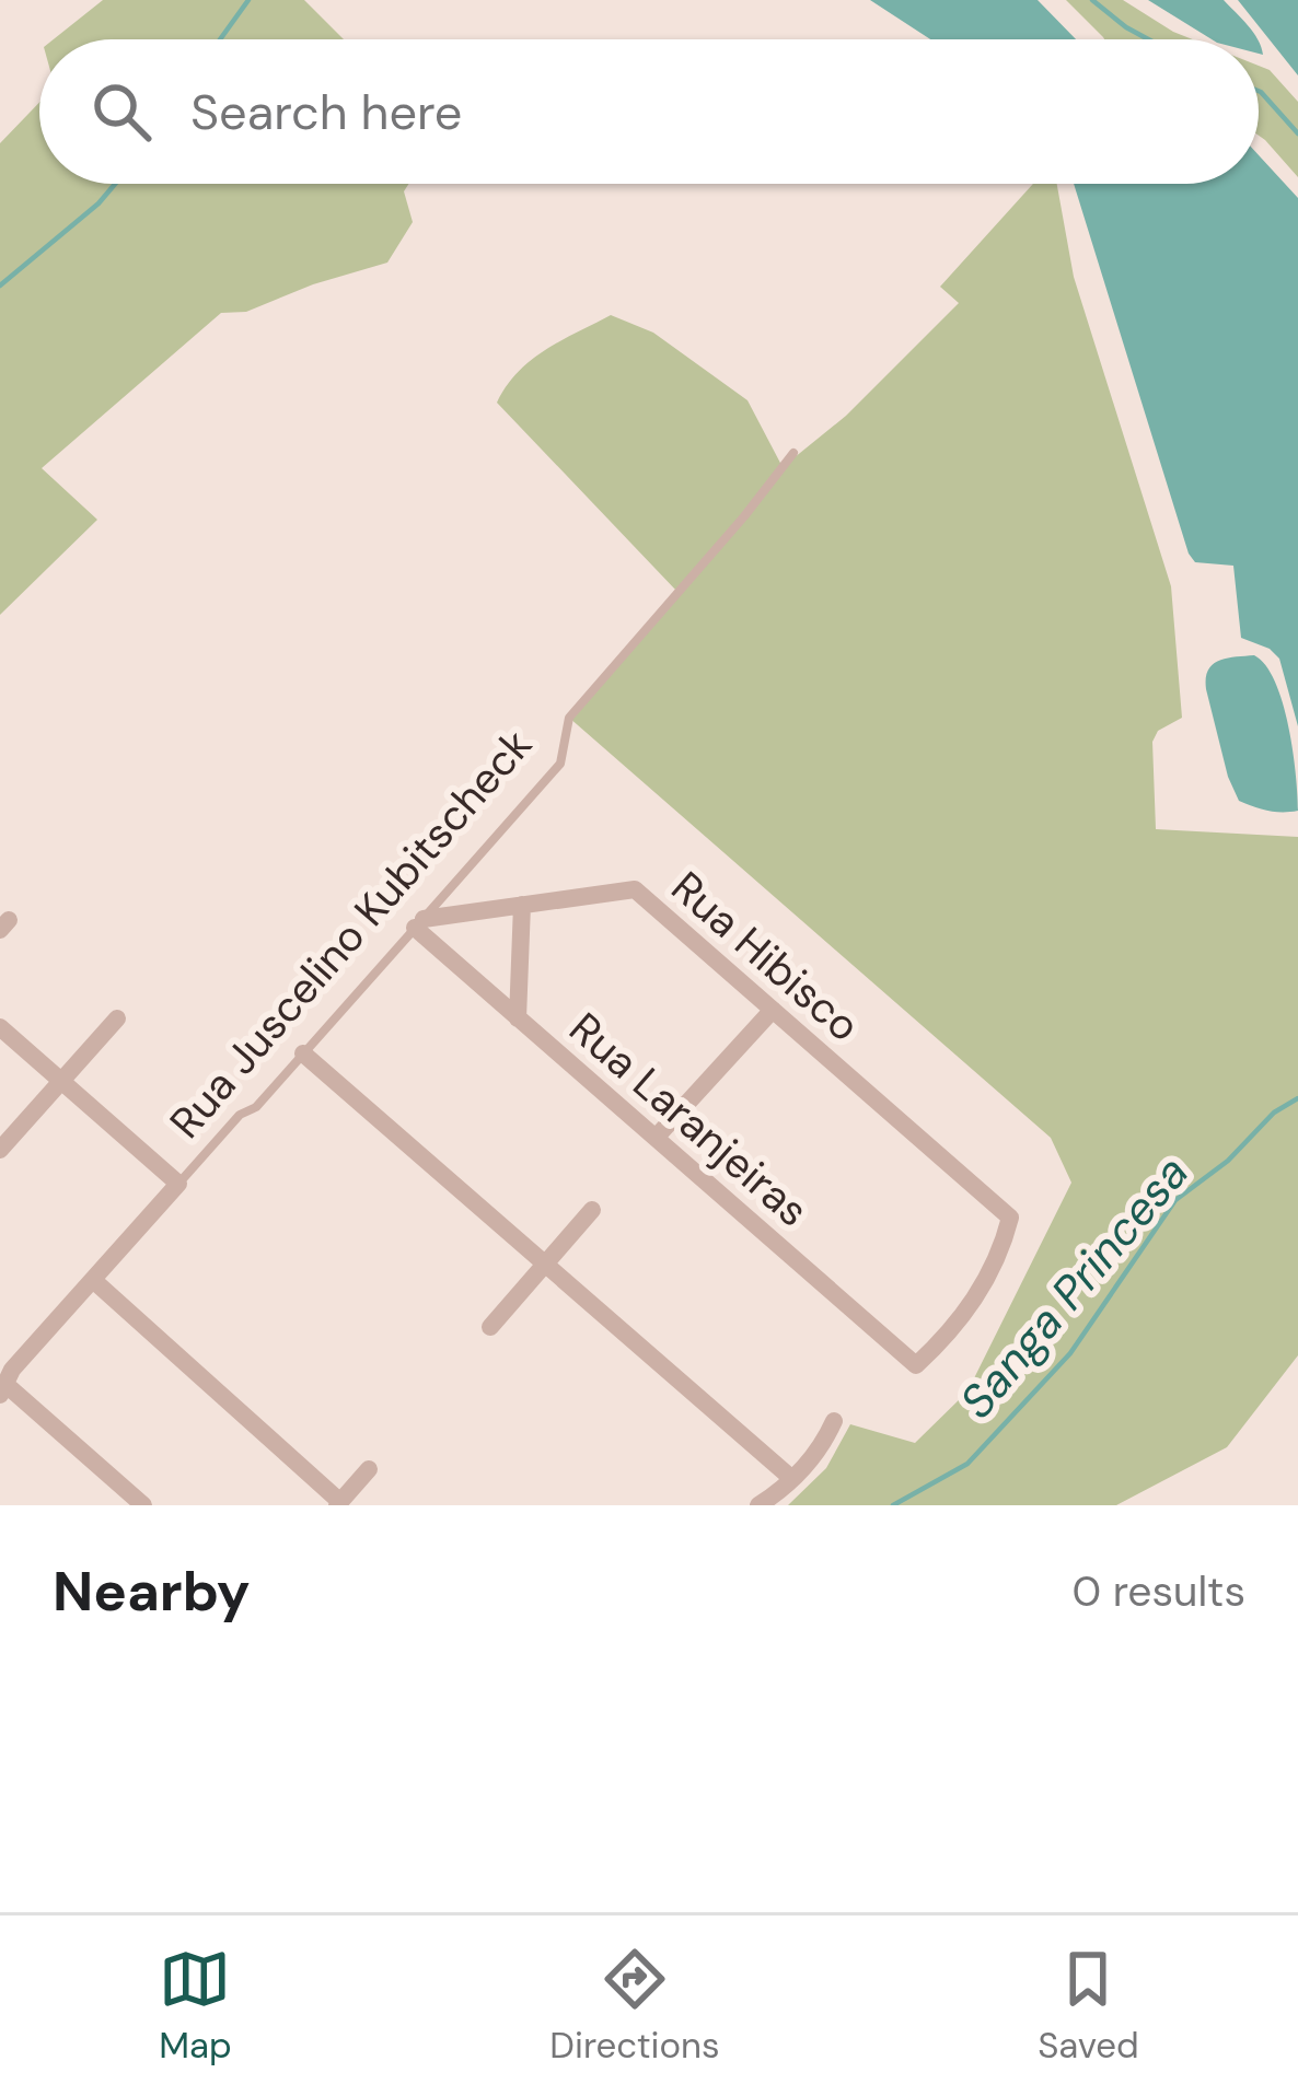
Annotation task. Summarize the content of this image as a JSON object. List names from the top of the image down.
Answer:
{
  "streets": {
    "street": ["Rua Juscelino Kubitscheck", "Rua Hibisco", "Rua Laranjeiras"]
  },
  "crossings": [
    ["Rua Juscelino Kubitscheck", "Rua Hibisco"],
    ["Rua Juscelino Kubitscheck", "Rua Laranjeiras"],
    ["Rua Hibisco", "Rua Laranjeiras"]
  ],
  "water": ["Sanga Princesa"],
  "page": {
    "search": "Search here",
    "heading": ["Nearby", "0 results"],
    "nav": ["Map", "Directions", "Saved"]
  }
}
